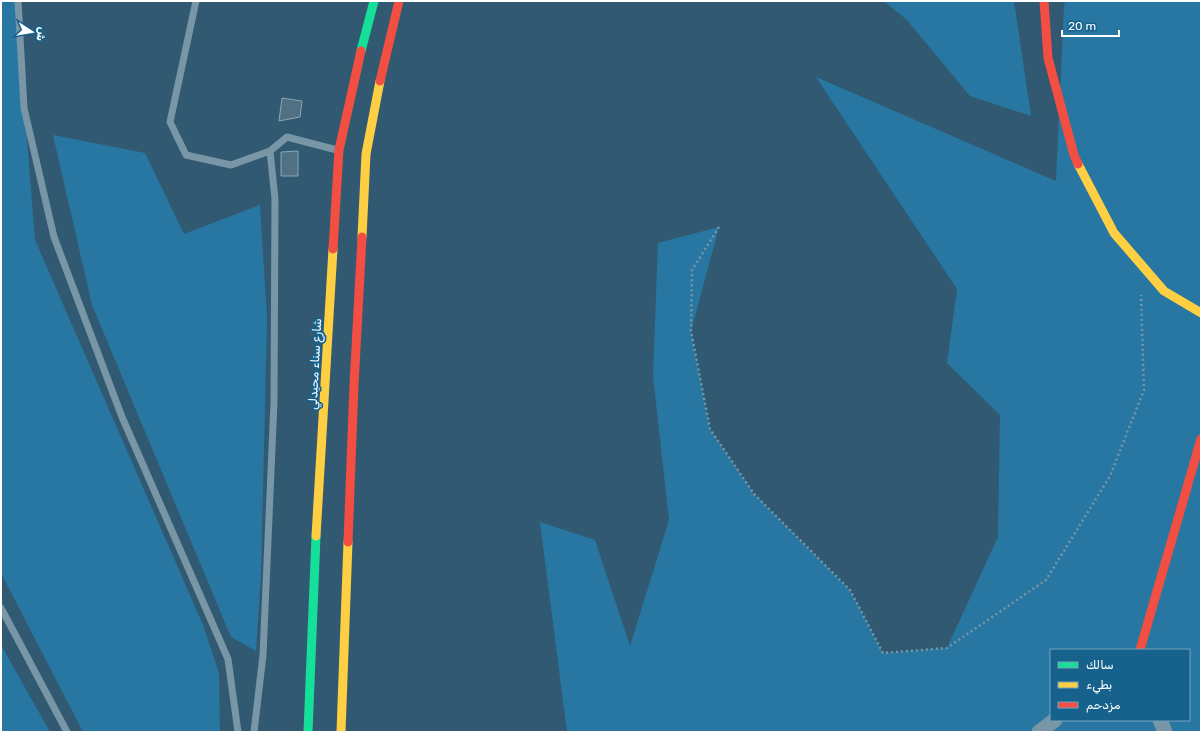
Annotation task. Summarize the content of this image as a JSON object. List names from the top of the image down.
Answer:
{
  "streets": {
    "main road": ["شارع سناء محيدلي"]
  },
  "legend": ["سالك", "بطيء", "مزدحم"],
  "scale_bar": "20 m",
  "north": "right"
}
